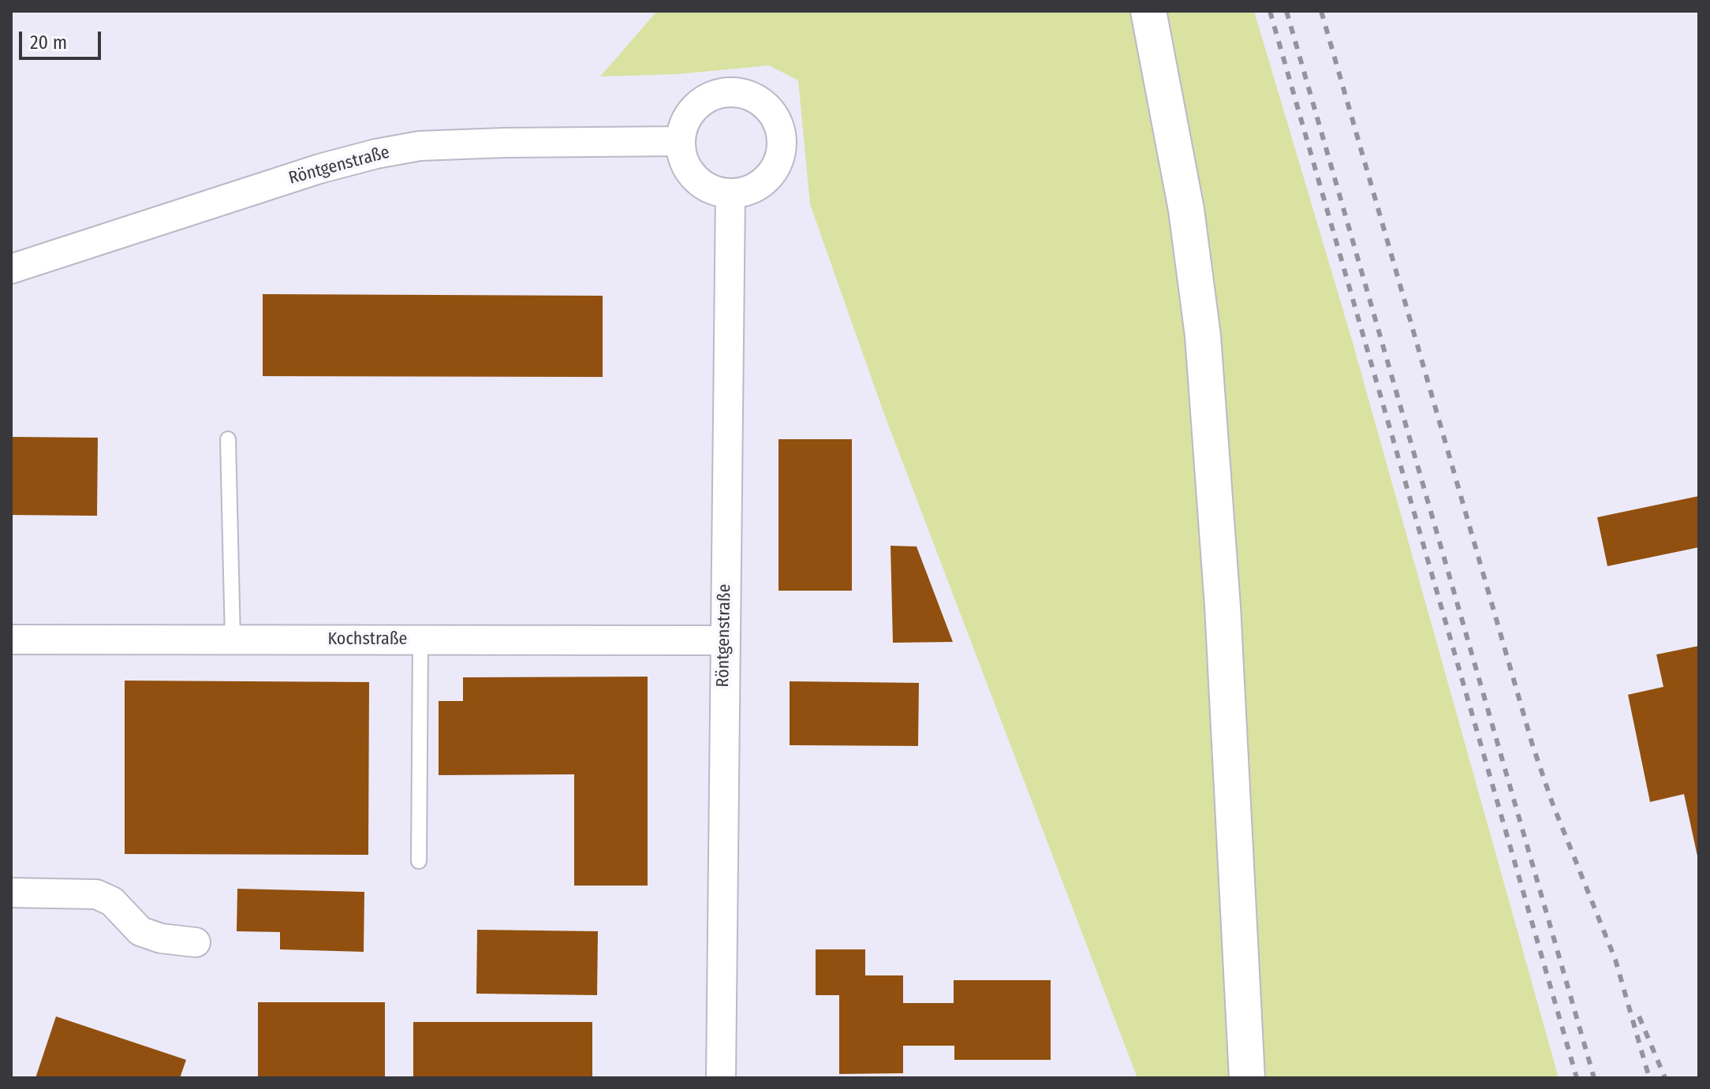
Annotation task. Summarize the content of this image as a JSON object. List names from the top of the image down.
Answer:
{
  "streets": {
    "street": ["Röntgenstraße", "Kochstraße"]
  },
  "crossings": [
    ["Röntgenstraße", "Kochstraße"]
  ],
  "scale_bar": "20 m"
}
